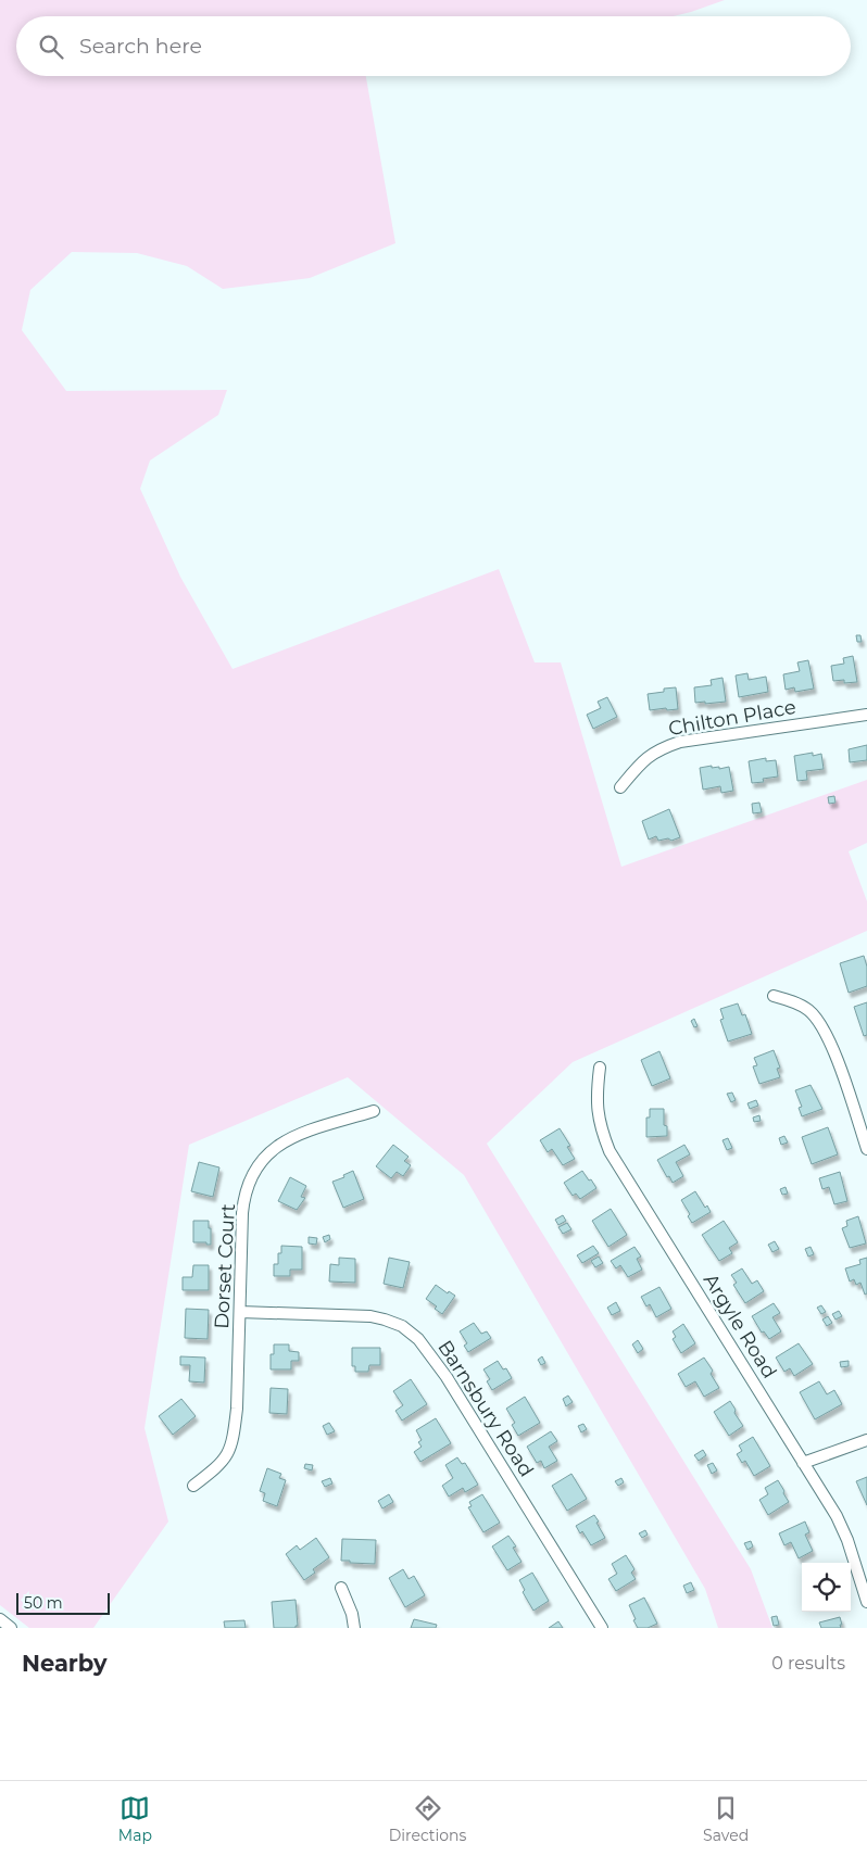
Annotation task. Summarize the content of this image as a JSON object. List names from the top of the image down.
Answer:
{
  "streets": {
    "street": [
      "Chilton Place",
      "Dorset Court",
      "Argyle Road",
      "Barnsbury Road"
    ]
  },
  "crossings": [
    ["Dorset Court", "Barnsbury Road"]
  ],
  "scale_bar": "50 m",
  "page": {
    "search": "Search here",
    "scale": "50 m",
    "heading": ["Nearby", "0 results"],
    "nav": ["Map", "Directions", "Saved"]
  }
}
